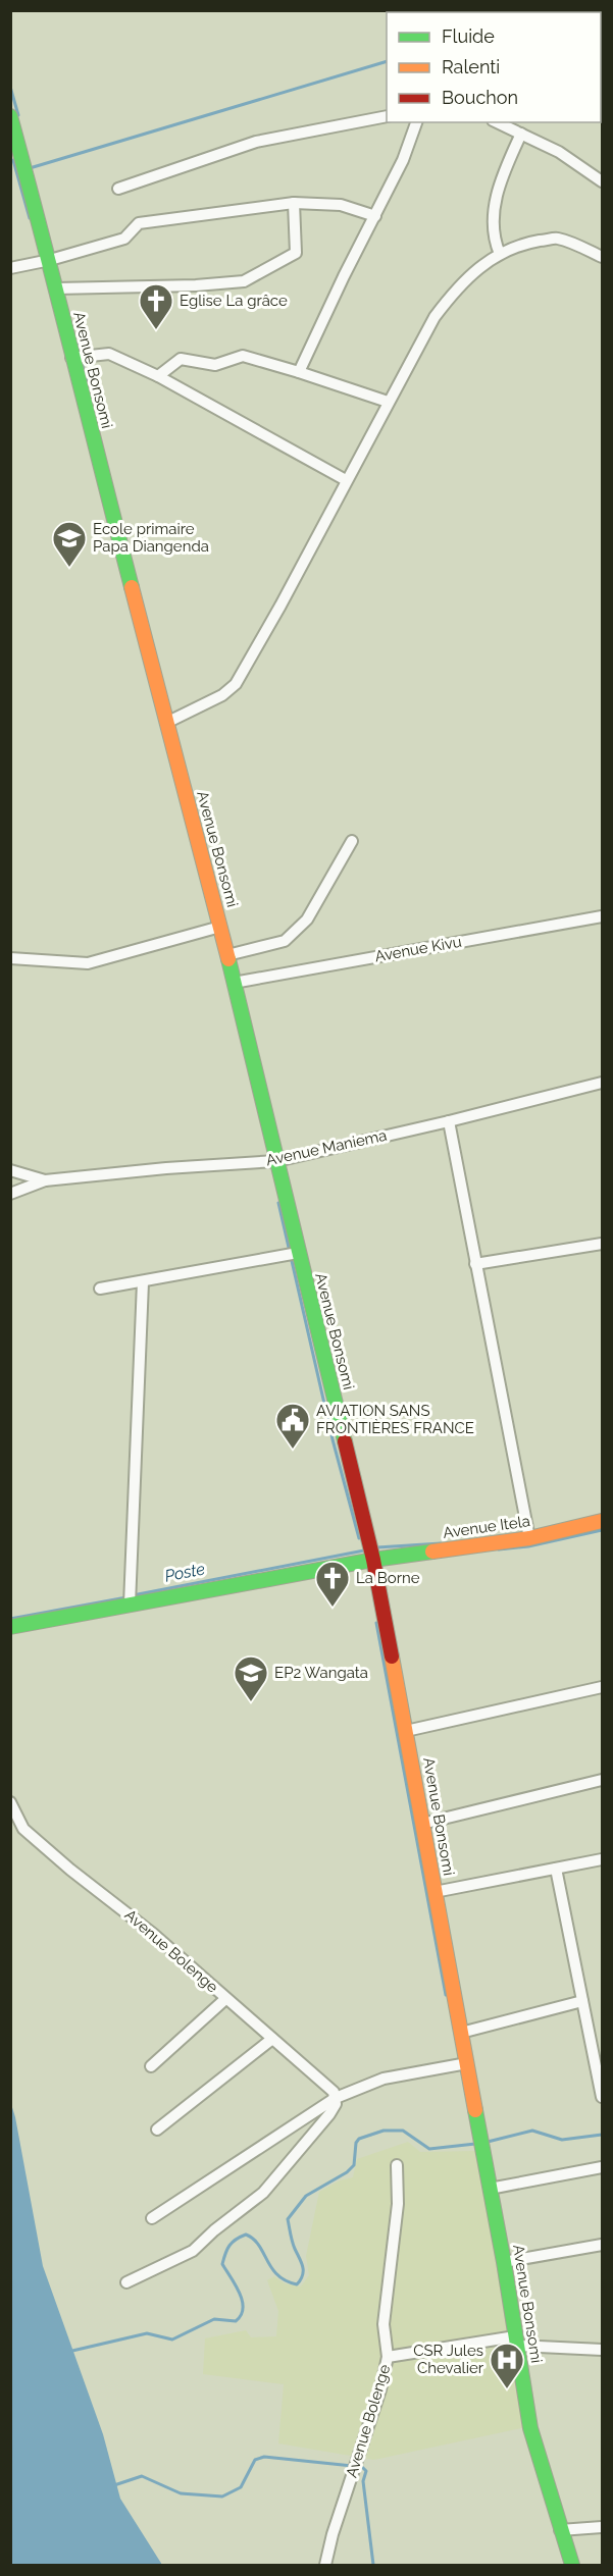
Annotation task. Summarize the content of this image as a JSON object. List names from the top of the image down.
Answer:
{
  "streets": {
    "main road": ["Avenue Bonsomi", "Avenue Itela"],
    "street": ["Avenue Kivu", "Avenue Maniema", "Avenue Bolenge"]
  },
  "crossings": [
    ["Avenue Bonsomi", "Avenue Kivu"],
    ["Avenue Bonsomi", "Avenue Maniema"],
    ["Avenue Bonsomi", "Avenue Itela"]
  ],
  "water": ["Poste"],
  "places": {
    "church": ["Eglise La grâce", "La Borne"],
    "school or university": ["Ecole primaire Papa Diangenda", "EP2 Wangata"],
    "public building": ["AVIATION SANS FRONTIÈRES FRANCE"],
    "hospital": ["CSR Jules Chevalier"]
  },
  "legend": ["Fluide", "Ralenti", "Bouchon"]
}
